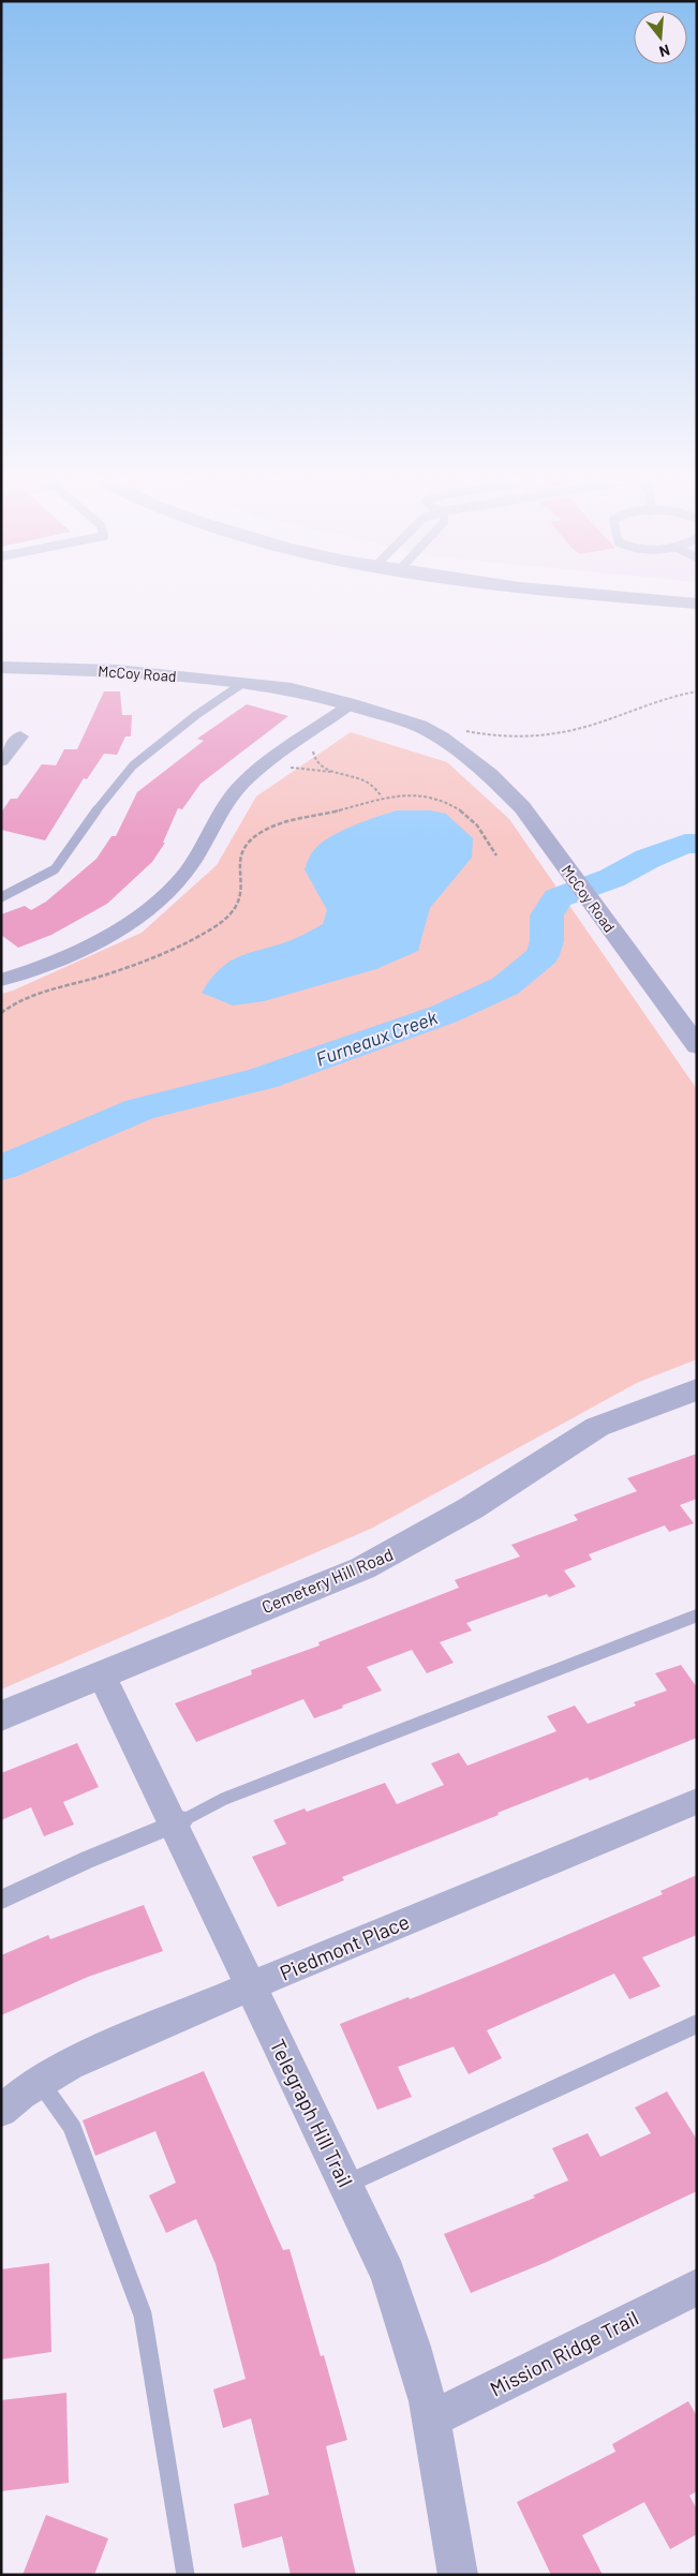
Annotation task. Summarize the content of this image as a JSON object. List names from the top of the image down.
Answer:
{
  "streets": {
    "street": [
      "McCoy Road",
      "Cemetery Hill Road",
      "Piedmont Place",
      "Telegraph Hill Trail",
      "Mission Ridge Trail"
    ]
  },
  "crossings": [
    ["Cemetery Hill Road", "Telegraph Hill Trail"],
    ["Piedmont Place", "Telegraph Hill Trail"],
    ["Telegraph Hill Trail", "Mission Ridge Trail"]
  ],
  "water": ["Furneaux Creek"],
  "north": "bottom"
}
